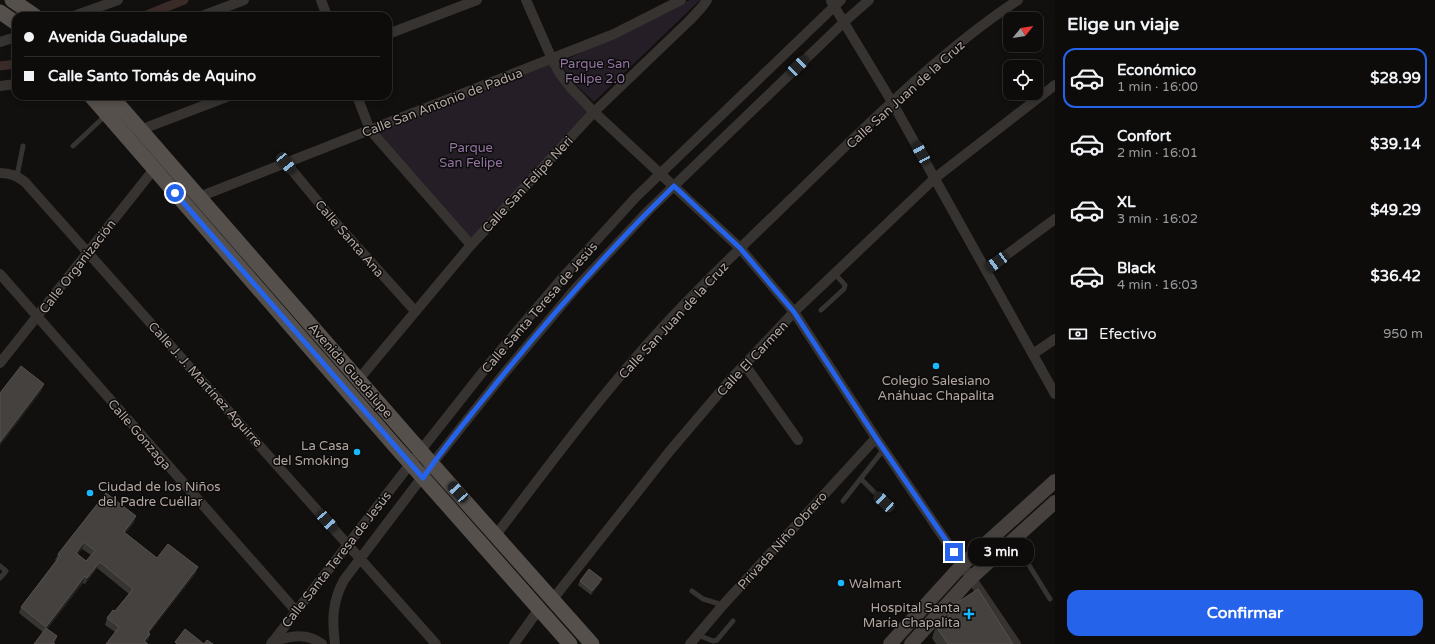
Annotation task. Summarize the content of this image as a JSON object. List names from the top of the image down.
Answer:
{
  "streets": {
    "main road": ["Avenida Guadalupe"],
    "street": [
      "Calle San Juan de la Cruz",
      "Calle San Antonio de Padua",
      "Calle San Felipe Neri",
      "Calle Santa Ana",
      "Calle Organización",
      "Calle Santa Teresa de Jesús",
      "Calle El Carmen",
      "Calle J. J. Martínez Aguirre",
      "Calle Gonzaga",
      "Privada Niño Obrero"
    ]
  },
  "crossings": [
    ["Calle San Juan de la Cruz", "Avenida Guadalupe"],
    ["Calle San Antonio de Padua", "Calle Santa Ana"],
    ["Calle San Antonio de Padua", "Avenida Guadalupe"],
    ["Calle San Felipe Neri", "Calle Santa Ana"],
    ["Calle San Felipe Neri", "Avenida Guadalupe"],
    ["Calle Organización", "Avenida Guadalupe"],
    ["Calle Organización", "Calle J. J. Martínez Aguirre"],
    ["Calle Organización", "Calle Gonzaga"],
    ["Calle Santa Teresa de Jesús", "Avenida Guadalupe"],
    ["Calle Santa Teresa de Jesús", "Calle J. J. Martínez Aguirre"],
    ["Calle Santa Teresa de Jesús", "Calle Gonzaga"],
    ["Calle El Carmen", "Avenida Guadalupe"]
  ],
  "parks": ["Parque San Felipe 2.0", "Parque San Felipe"],
  "places": {
    "other": [
      "Colegio Salesiano Anáhuac Chapalita",
      "La Casa del Smoking",
      "Ciudad de los Niños del Padre Cuéllar",
      "Walmart"
    ],
    "health": ["Hospital Santa María Chapalita"]
  },
  "north": "top right",
  "page": {
    "heading": "Elige un viaje",
    "banner": ["Avenida Guadalupe", "Calle Santo Tomás de Aquino"],
    "list": [
      {
        "name": "Económico",
        "note": "1 min · 16:00",
        "value": "$28.99"
      },
      {
        "name": "Confort",
        "note": "2 min · 16:01",
        "value": "$39.14"
      },
      {
        "name": "XL",
        "note": "3 min · 16:02",
        "value": "$49.29"
      },
      {
        "name": "Black",
        "note": "4 min · 16:03",
        "value": "$36.42"
      }
    ],
    "pay": ["Efectivo", "950 m"],
    "bubble": "3 min",
    "buttons": "Confirmar"
  }
}
